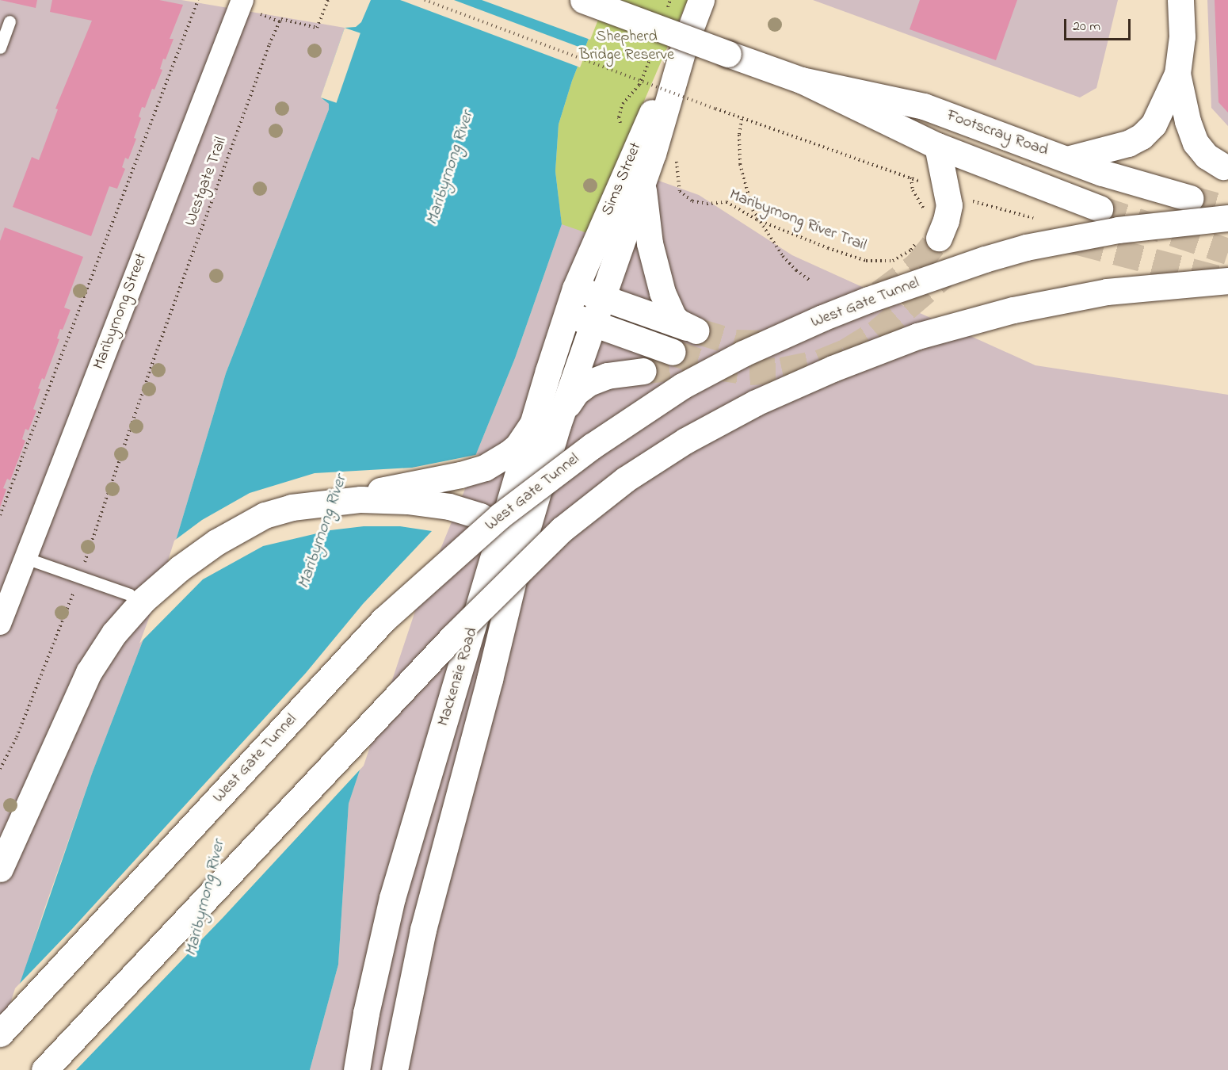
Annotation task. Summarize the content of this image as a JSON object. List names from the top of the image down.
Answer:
{
  "streets": {
    "main road": [
      "Footscray Road",
      "Sims Street",
      "West Gate Tunnel",
      "Mackenzie Road"
    ],
    "street": ["Maribyrnong Street"],
    "path": ["Westgate Trail", "Maribyrnong River Trail"]
  },
  "crossings": [
    ["Sims Street", "Mackenzie Road"]
  ],
  "water": ["Maribyrnong River"],
  "parks": ["Shepherd Bridge Reserve"],
  "scale_bar": "20 m"
}
